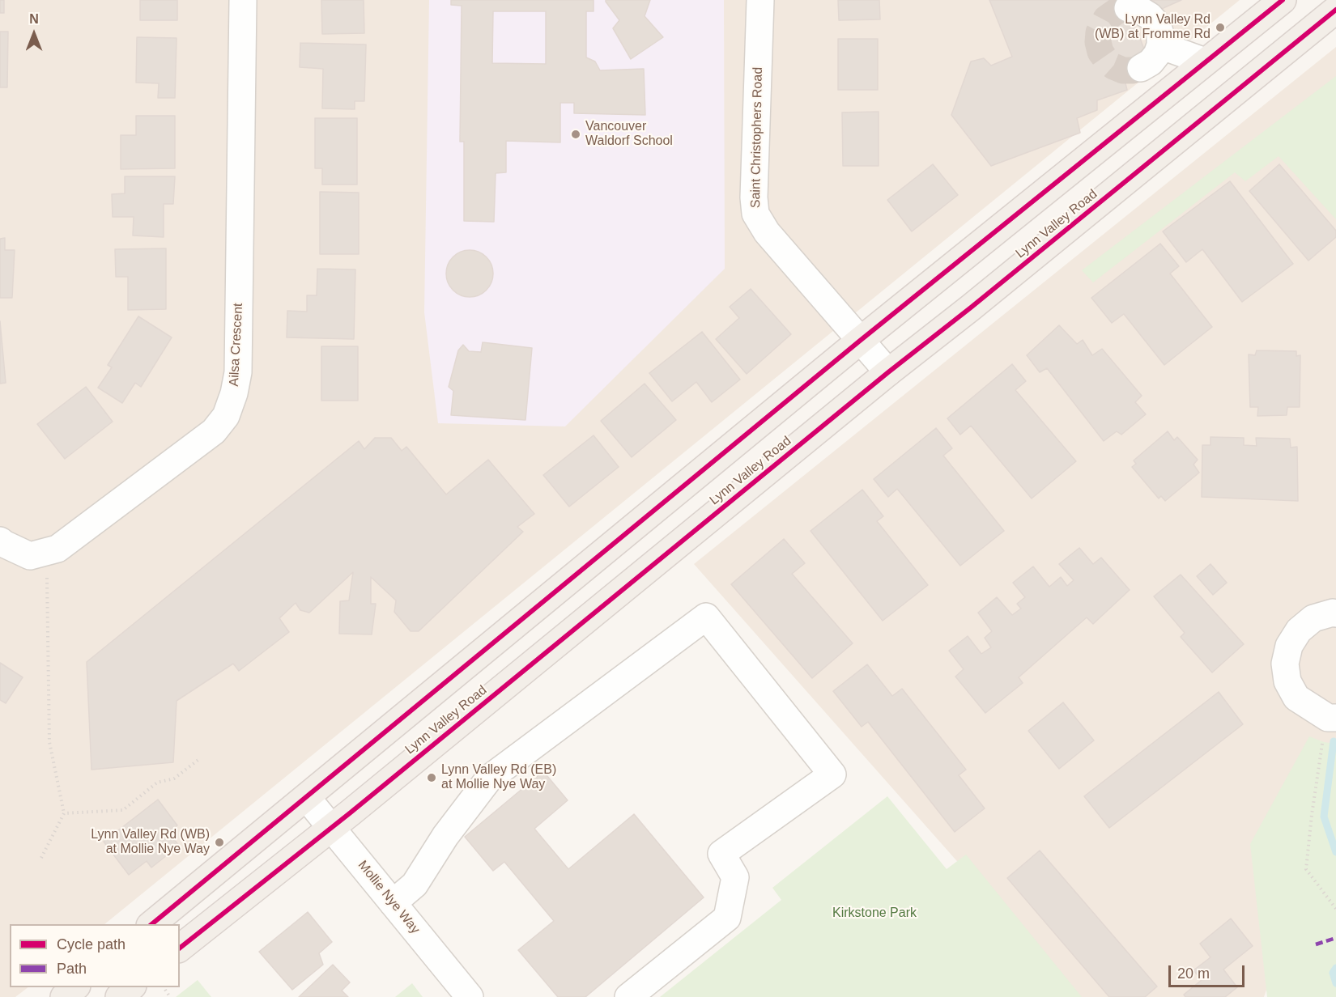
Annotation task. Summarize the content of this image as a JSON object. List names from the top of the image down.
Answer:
{
  "streets": {
    "main road": ["Lynn Valley Road"],
    "street": ["Saint Christophers Road", "Ailsa Crescent", "Mollie Nye Way"]
  },
  "crossings": [
    ["Saint Christophers Road", "Lynn Valley Road"],
    ["Lynn Valley Road", "Mollie Nye Way"]
  ],
  "parks": ["Kirkstone Park"],
  "places": [
    "Lynn Valley Rd (WB) at Fromme Rd",
    "Vancouver Waldorf School",
    "Lynn Valley Rd (EB) at Mollie Nye Way",
    "Lynn Valley Rd (WB) at Mollie Nye Way"
  ],
  "legend": ["Cycle path", "Path"],
  "scale_bar": "20 m",
  "north": "top"
}
